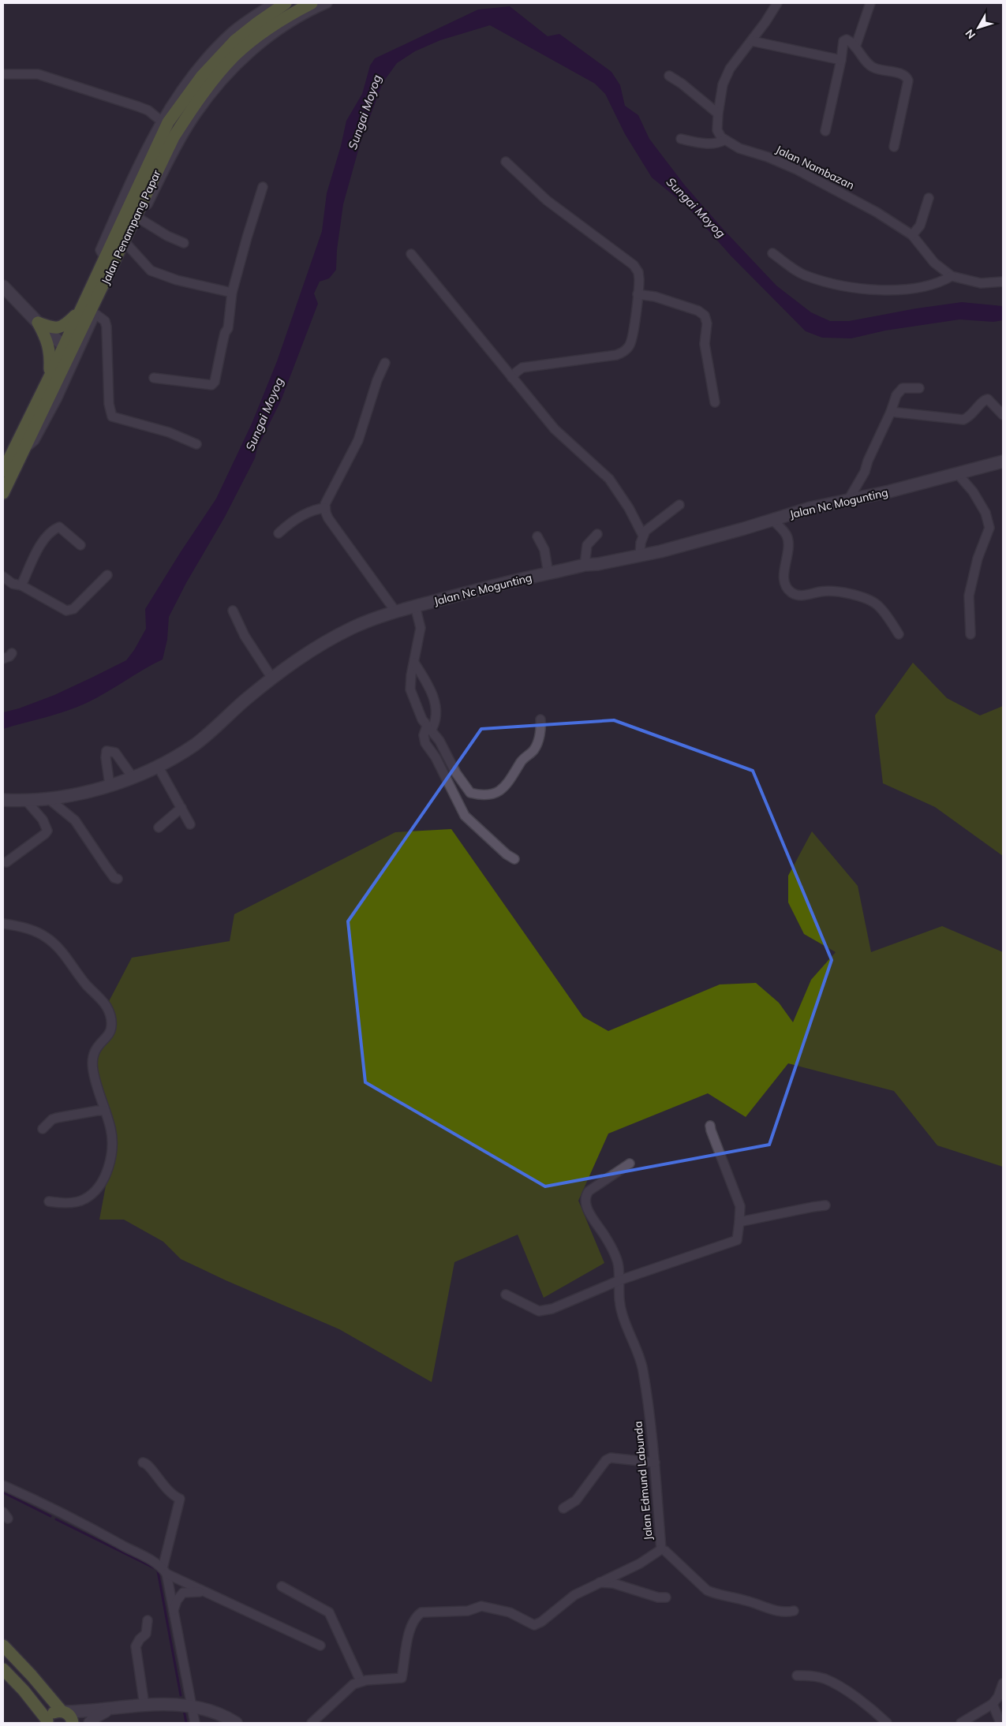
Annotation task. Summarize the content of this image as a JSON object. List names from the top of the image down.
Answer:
{
  "streets": {
    "main road": ["Jalan Penampang Papar"],
    "street": ["Jalan Nambazan", "Jalan Nc Mogunting", "Jalan Edmund Labunda"]
  },
  "water": ["Sungai Moyog"],
  "north": "bottom left"
}
